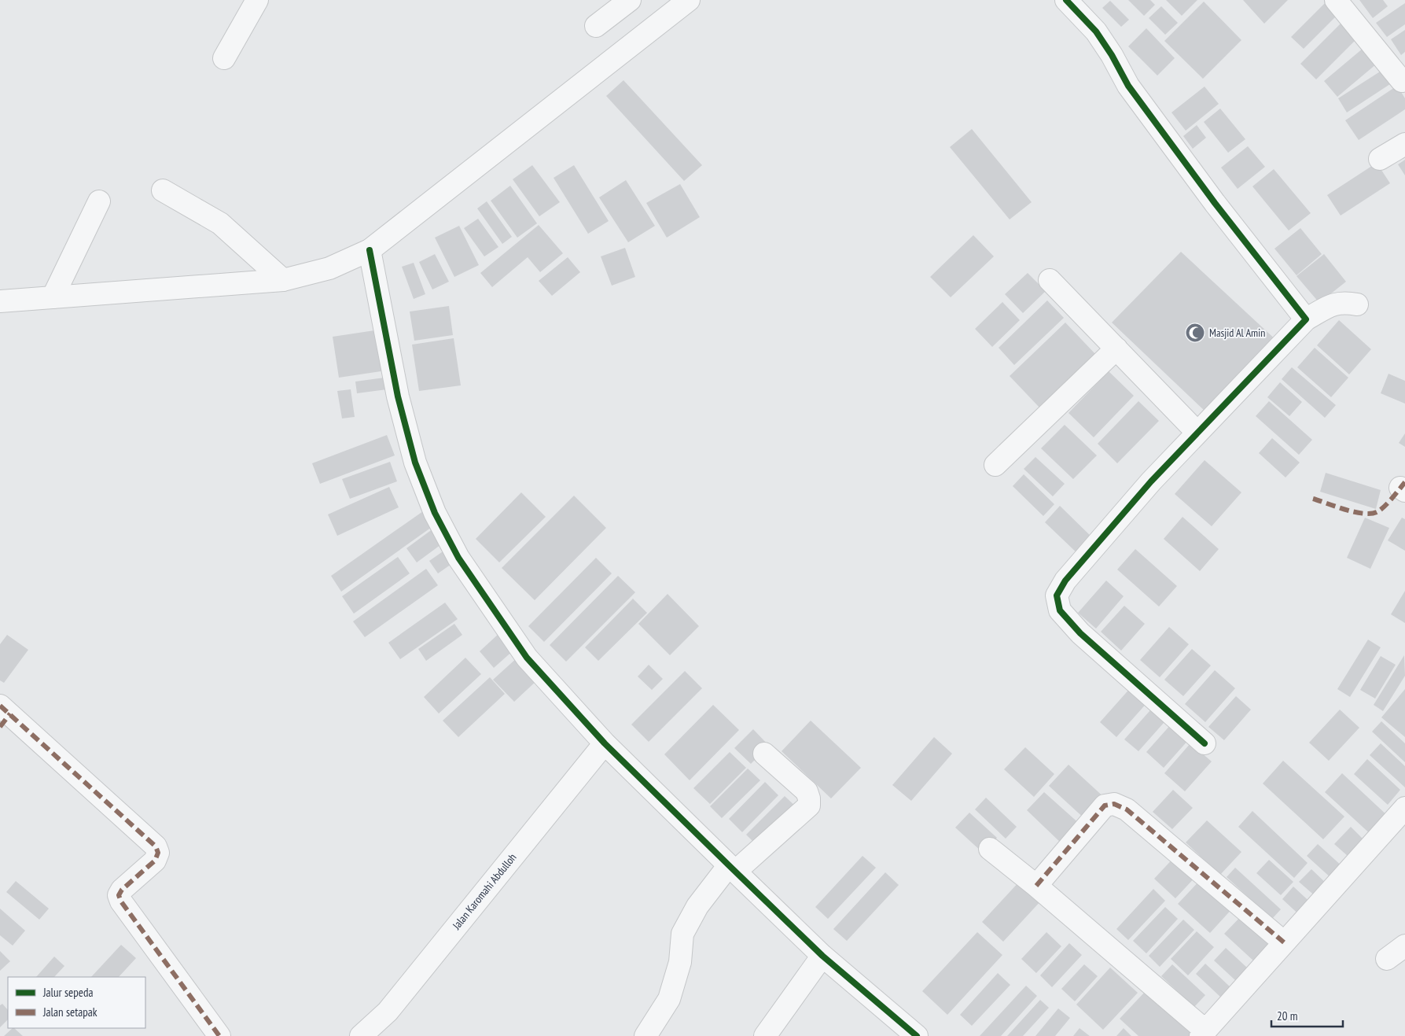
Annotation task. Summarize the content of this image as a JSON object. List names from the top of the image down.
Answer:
{
  "streets": {
    "street": ["Jalan Karomahi Abdulloh"]
  },
  "places": {
    "mosque": ["Masjid Al Amin"]
  },
  "legend": ["Jalur sepeda", "Jalan setapak"],
  "scale_bar": "20 m"
}
